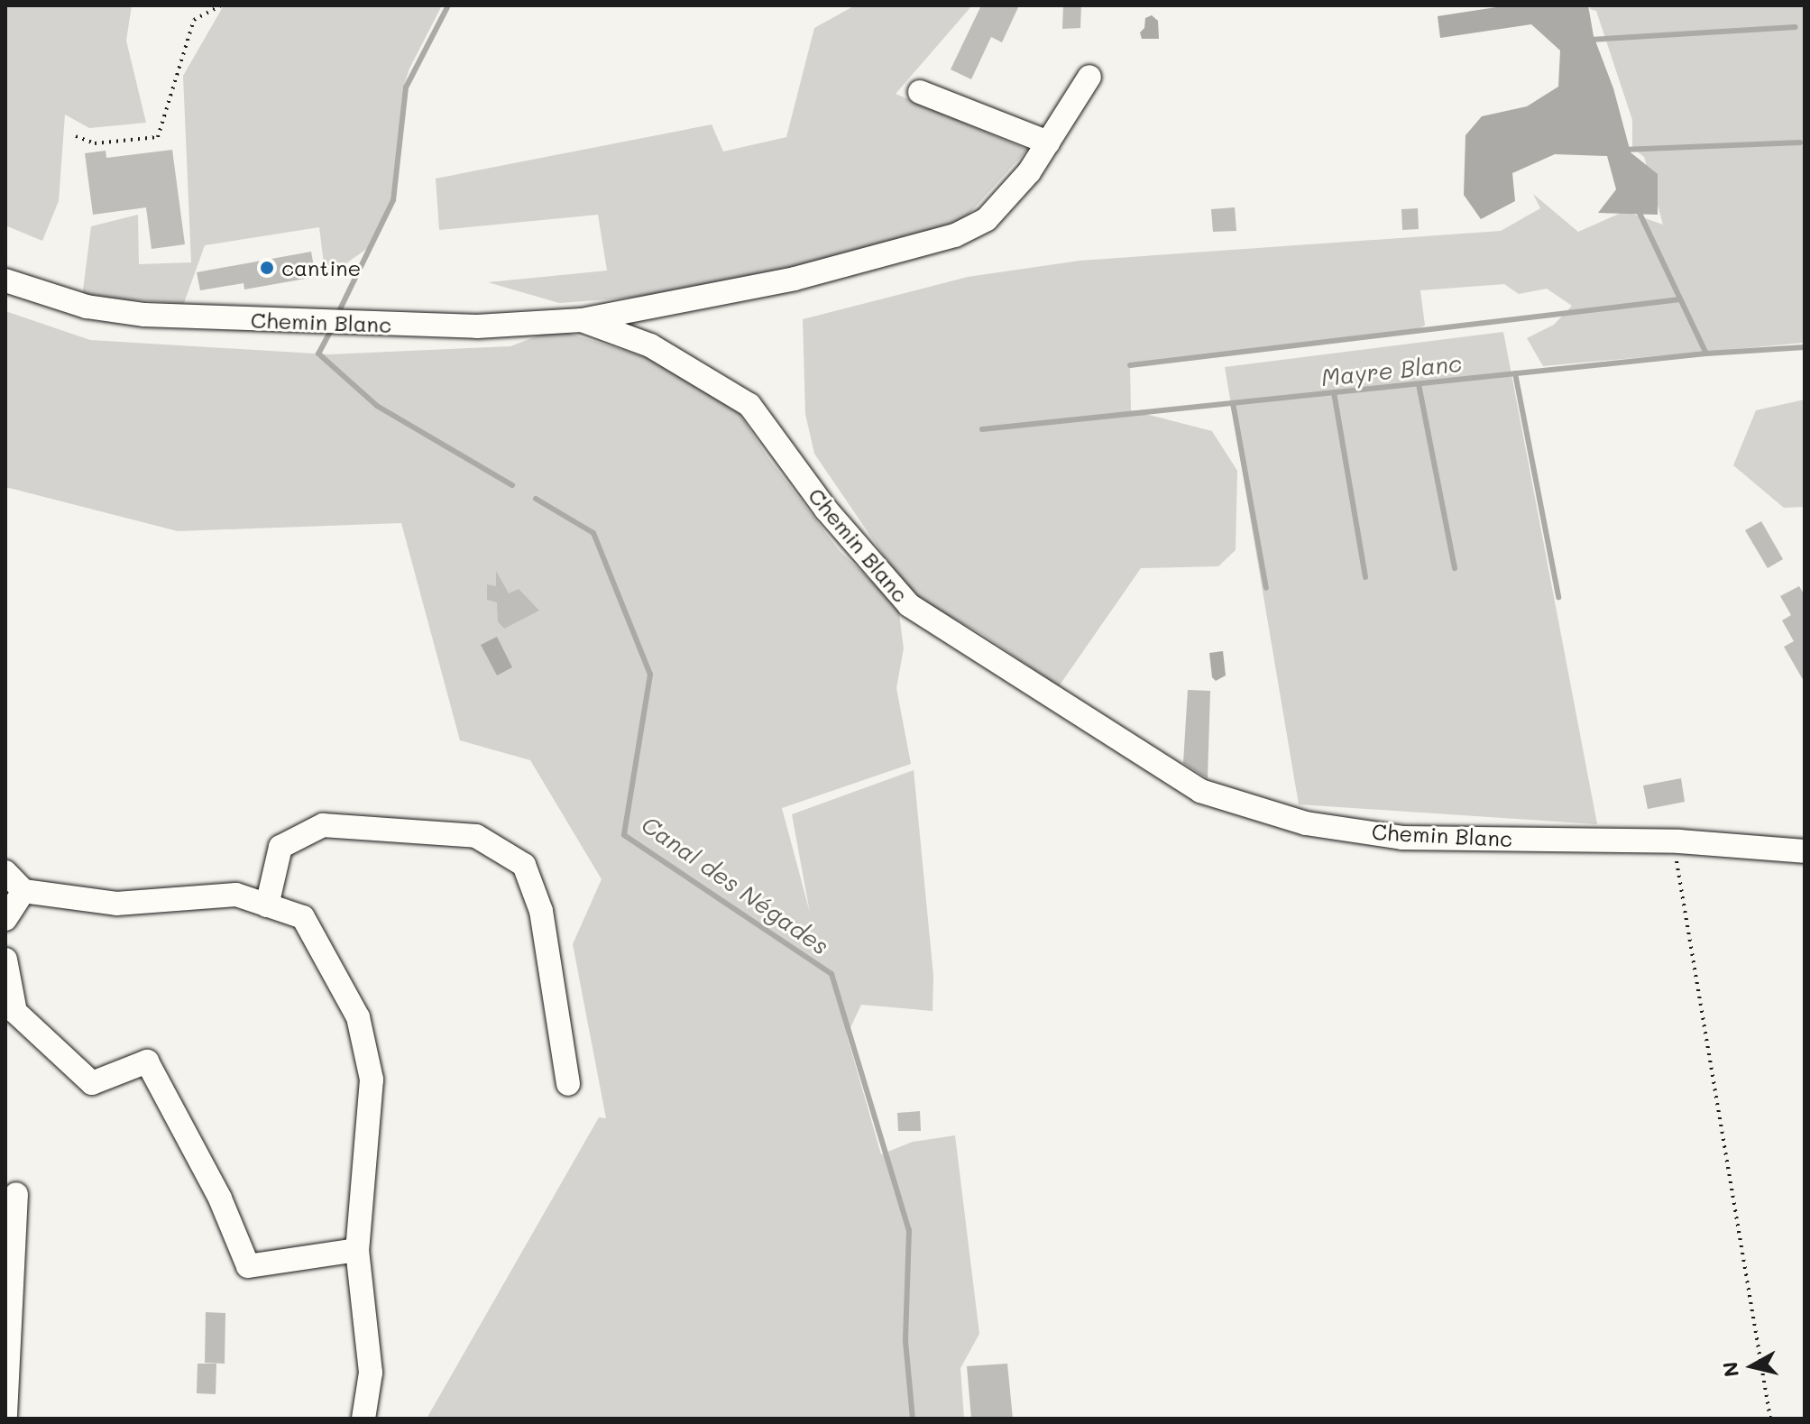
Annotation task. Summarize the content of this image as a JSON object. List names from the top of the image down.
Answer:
{
  "streets": {
    "street": ["Chemin Blanc"]
  },
  "water": ["Mayre Blanc", "Canal des Négades"],
  "places": ["cantine"],
  "north": "left"
}
